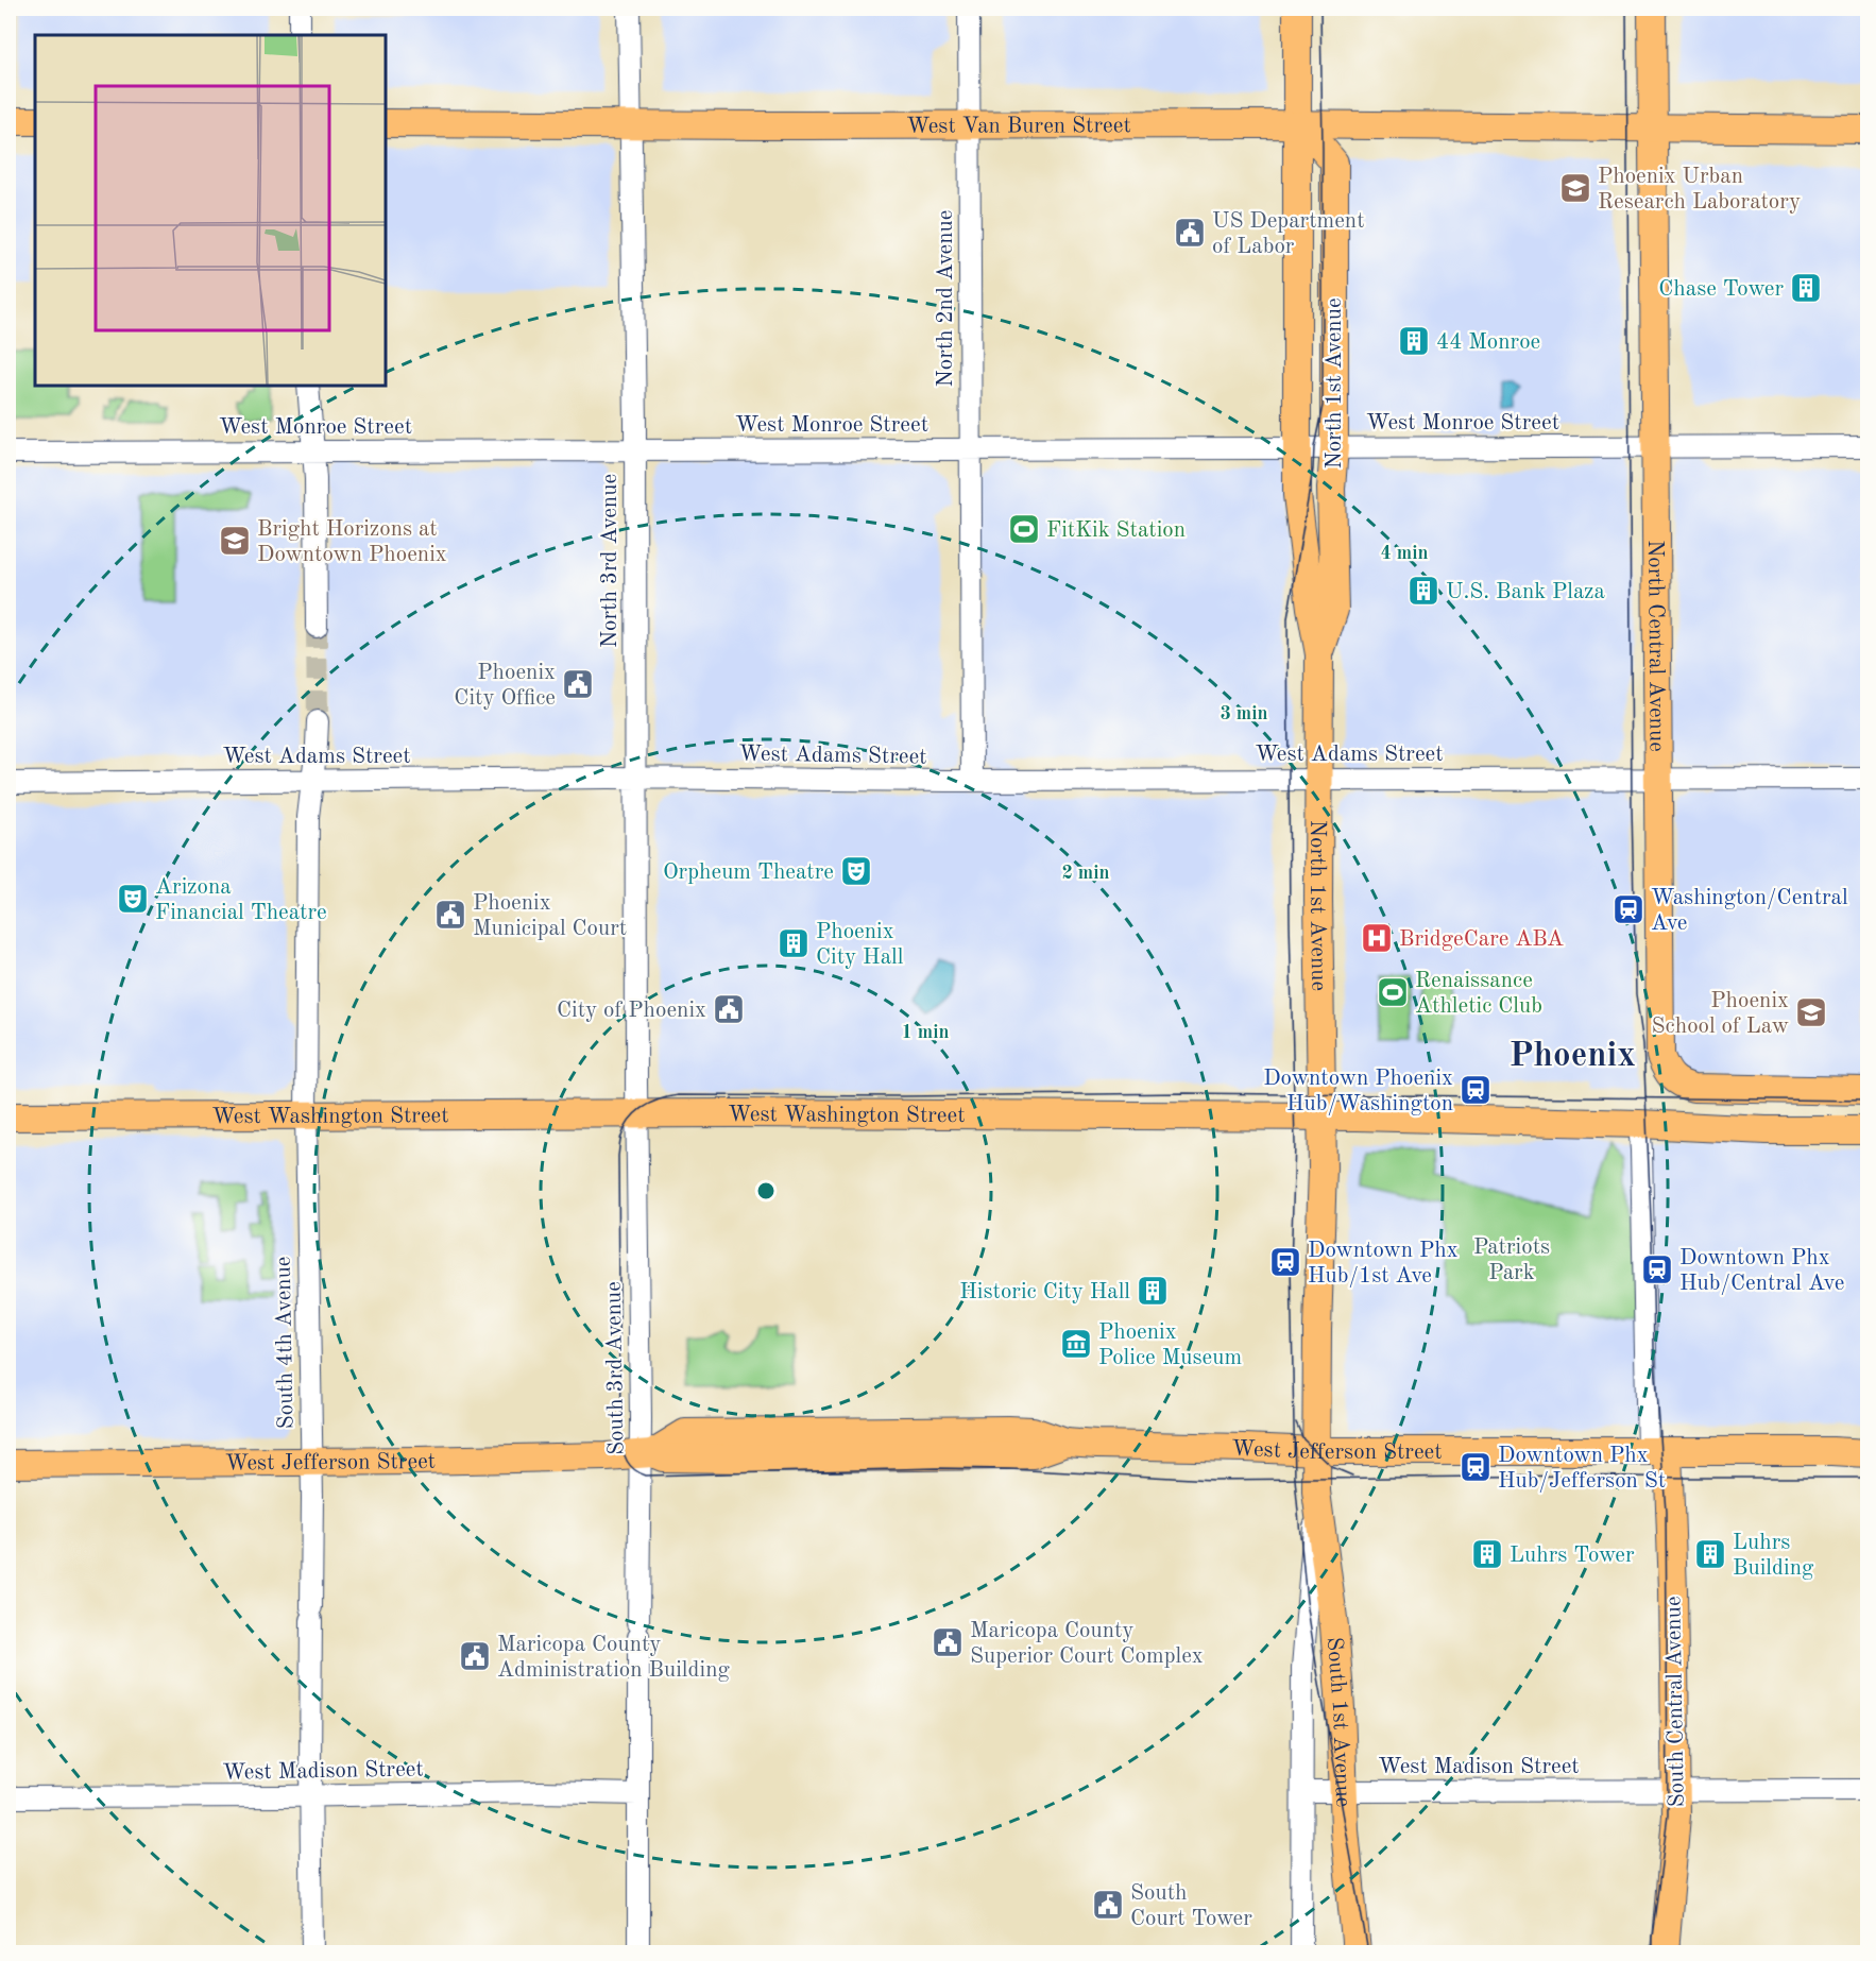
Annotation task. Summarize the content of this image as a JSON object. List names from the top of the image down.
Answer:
{
  "streets": {
    "main road": [
      "West Van Buren Street",
      "North 1st Avenue",
      "North Central Avenue",
      "West Washington Street",
      "West Jefferson Street",
      "South Central Avenue",
      "South 1st Avenue"
    ],
    "street": [
      "North 2nd Avenue",
      "West Monroe Street",
      "North 3rd Avenue",
      "West Adams Street",
      "South 4th Avenue",
      "South 3rd Avenue",
      "West Madison Street"
    ]
  },
  "crossings": [
    ["West Van Buren Street", "North 2nd Avenue"],
    ["West Van Buren Street", "North 1st Avenue"],
    ["West Van Buren Street", "North 3rd Avenue"],
    ["West Van Buren Street", "North Central Avenue"],
    ["North 2nd Avenue", "West Monroe Street"],
    ["North 2nd Avenue", "West Adams Street"],
    ["North 1st Avenue", "West Monroe Street"],
    ["North 1st Avenue", "West Adams Street"],
    ["North 1st Avenue", "West Washington Street"],
    ["North 1st Avenue", "South 1st Avenue"],
    ["West Monroe Street", "North 3rd Avenue"],
    ["West Monroe Street", "North Central Avenue"],
    ["North 3rd Avenue", "West Adams Street"],
    ["North 3rd Avenue", "West Washington Street"],
    ["North 3rd Avenue", "South 3rd Avenue"],
    ["North Central Avenue", "West Adams Street"],
    ["West Adams Street", "South 4th Avenue"],
    ["West Washington Street", "South 4th Avenue"],
    ["West Washington Street", "South 3rd Avenue"],
    ["West Washington Street", "South 1st Avenue"],
    ["South 4th Avenue", "West Jefferson Street"],
    ["South 4th Avenue", "West Madison Street"],
    ["South 3rd Avenue", "West Jefferson Street"],
    ["South 3rd Avenue", "West Madison Street"],
    ["West Jefferson Street", "South Central Avenue"],
    ["West Jefferson Street", "South 1st Avenue"],
    ["South Central Avenue", "West Madison Street"],
    ["South 1st Avenue", "West Madison Street"]
  ],
  "districts": ["Phoenix"],
  "parks": ["Patriots Park"],
  "places": {
    "school or university": ["Phoenix Urban Research Laboratory", "Bright Horizons at Downtown Phoenix", "Phoenix School of Law"],
    "public building": [
      "US Department of Labor",
      "Phoenix City Office",
      "Phoenix Municipal Court",
      "City of Phoenix",
      "Maricopa County Superior Court Complex",
      "Maricopa County Administration Building",
      "South Court Tower"
    ],
    "building": [
      "Chase Tower",
      "44 Monroe",
      "U.S. Bank Plaza",
      "Phoenix City Hall",
      "Historic City Hall",
      "Luhrs Tower",
      "Luhrs Building"
    ],
    "sports": ["FitKik Station", "Renaissance Athletic Club"],
    "theatre": ["Orpheum Theatre", "Arizona Financial Theatre"],
    "station": [
      "Washington/Central Ave",
      "Downtown Phoenix Hub/Washington",
      "Downtown Phx Hub/1st Ave",
      "Downtown Phx Hub/Central Ave",
      "Downtown Phx Hub/Jefferson St"
    ],
    "hospital": ["BridgeCare ABA"],
    "museum": ["Phoenix Police Museum"]
  },
  "rings": [
    "4 min",
    "3 min",
    "2 min",
    "1 min"
  ]
}
